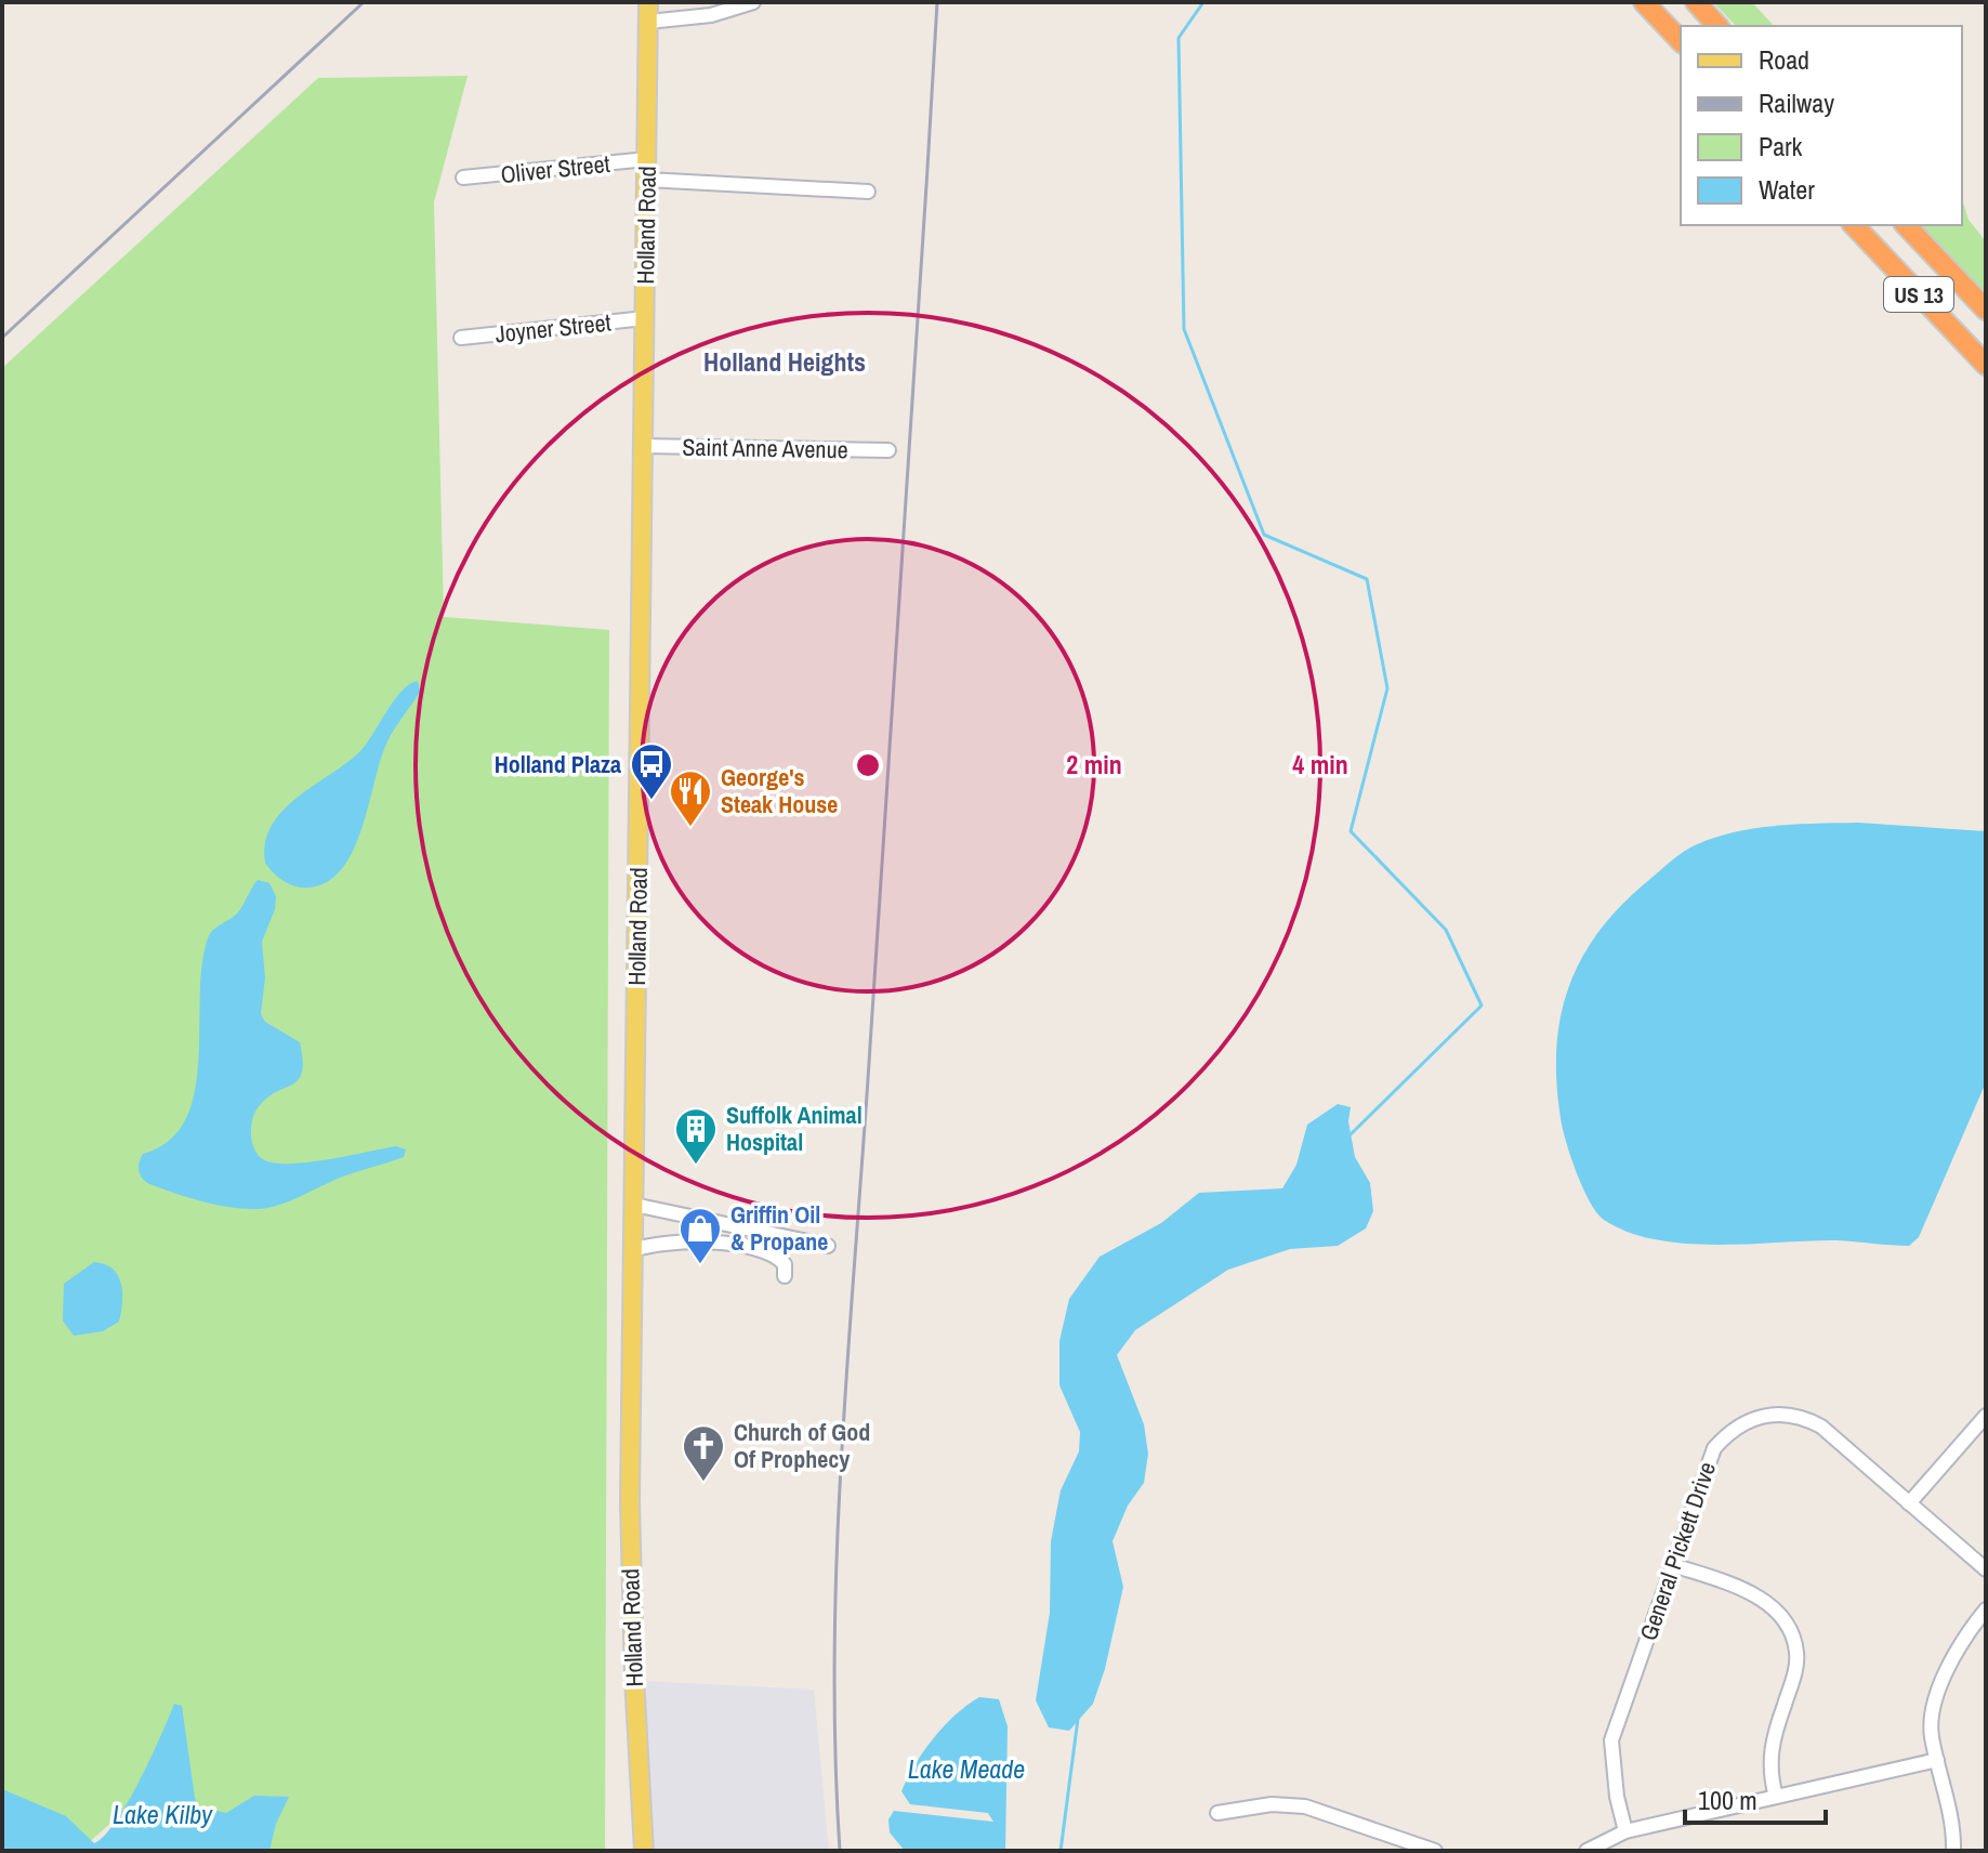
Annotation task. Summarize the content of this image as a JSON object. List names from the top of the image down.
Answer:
{
  "streets": {
    "highway": ["US 13"],
    "main road": ["Holland Road"],
    "street": [
      "Oliver Street",
      "Joyner Street",
      "Saint Anne Avenue",
      "General Pickett Drive"
    ]
  },
  "crossings": [
    ["Oliver Street", "Holland Road"],
    ["Holland Road", "Joyner Street"],
    ["Holland Road", "Saint Anne Avenue"]
  ],
  "districts": ["Holland Heights"],
  "water": ["Lake Meade", "Lake Kilby"],
  "places": {
    "bus stop": ["Holland Plaza"],
    "restaurant": ["George's Steak House"],
    "building": ["Suffolk Animal Hospital"],
    "shop": ["Griffin Oil & Propane"],
    "church": ["Church of God Of Prophecy"]
  },
  "legend": [
    "Road",
    "Railway",
    "Park",
    "Water"
  ],
  "scale_bar": "100 m",
  "rings": ["2 min", "4 min"]
}
